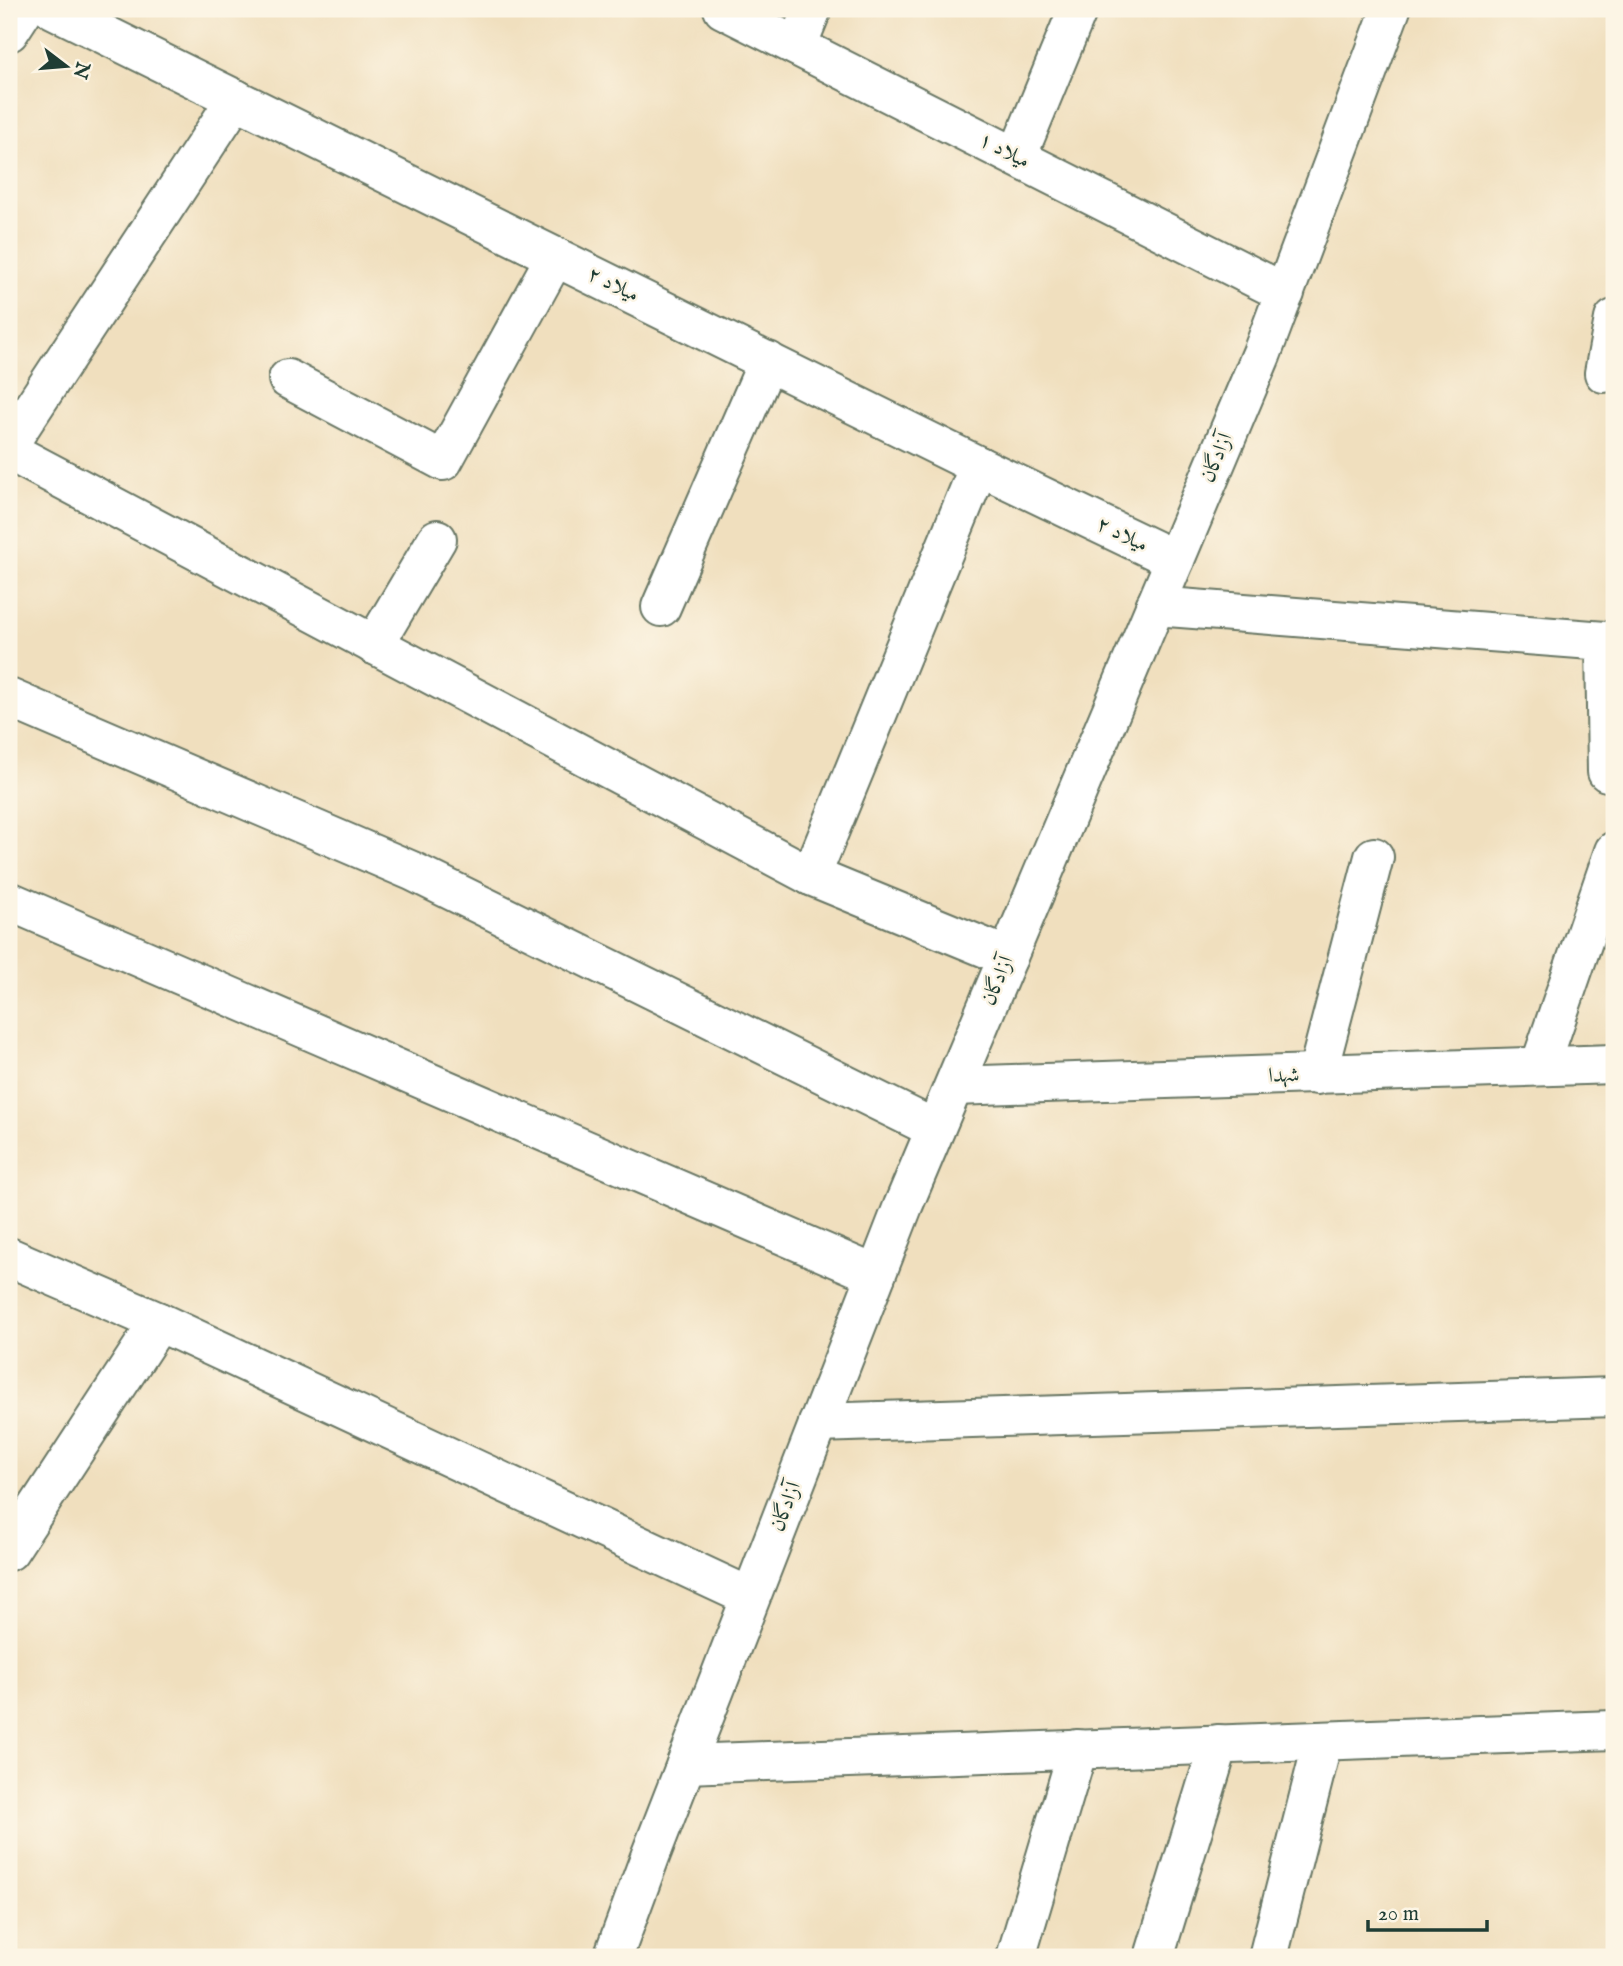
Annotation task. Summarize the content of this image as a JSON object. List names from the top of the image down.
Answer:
{
  "streets": {
    "street": [
      "میلاد ۱",
      "میلاد ۲",
      "آزادگان",
      "شهدا"
    ]
  },
  "crossings": [
    ["میلاد ۱", "آزادگان"],
    ["میلاد ۲", "آزادگان"],
    ["آزادگان", "شهدا"]
  ],
  "scale_bar": "20 m",
  "north": "right"
}
